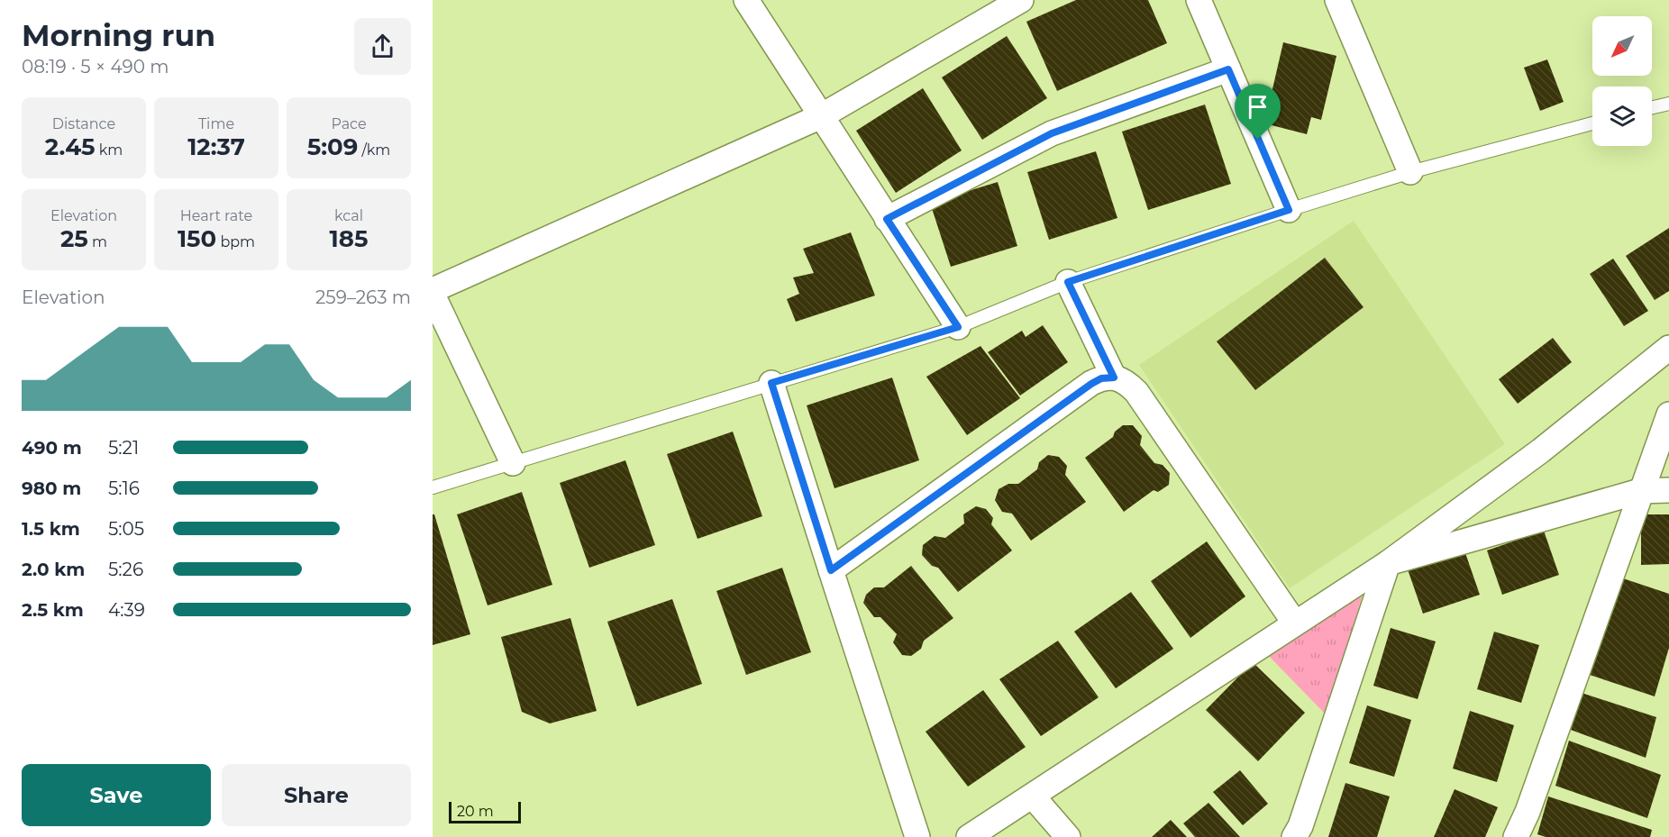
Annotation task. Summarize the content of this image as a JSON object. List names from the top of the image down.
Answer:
{
  "scale_bar": "20 m",
  "north": "bottom left",
  "page": {
    "heading": ["Morning run", "08:19 · 5 × 490 m"],
    "stats": [
      ["Distance", "2.45 km"],
      ["Time", "12:37"],
      ["Pace", "5:09 /km"],
      ["Elevation", "25 m"],
      ["Heart rate", "150 bpm"],
      ["kcal", "185"]
    ],
    "chart": ["Elevation", "259–263 m"],
    "list": [
      {
        "name": "490 m",
        "note": "5:21"
      },
      {
        "name": "980 m",
        "note": "5:16"
      },
      {
        "name": "1.5 km",
        "note": "5:05"
      },
      {
        "name": "2.0 km",
        "note": "5:26"
      },
      {
        "name": "2.5 km",
        "note": "4:39"
      }
    ],
    "buttons": ["Save", "Share"],
    "scale": "20 m"
  }
}
